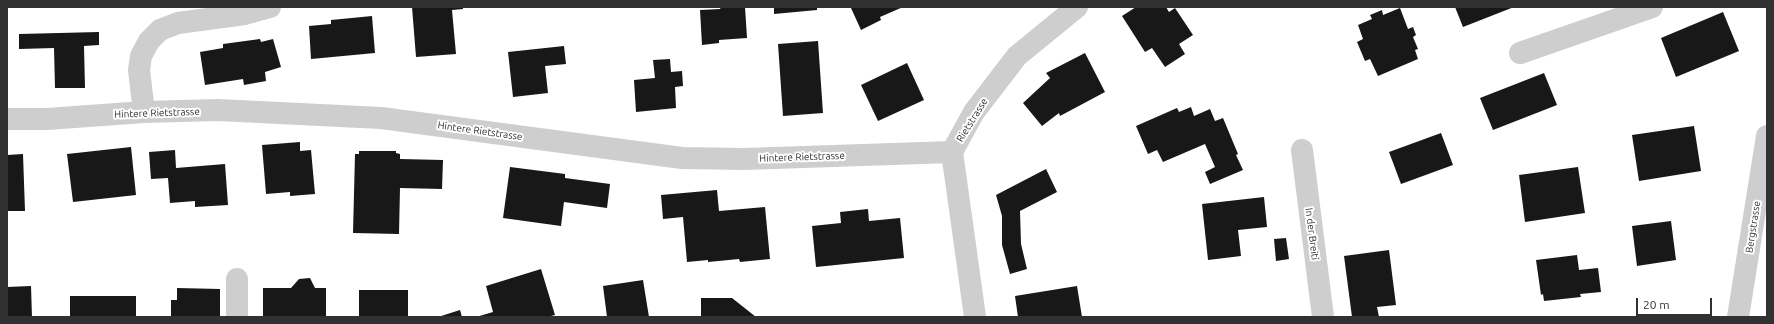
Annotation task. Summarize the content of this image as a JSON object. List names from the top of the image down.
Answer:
{
  "streets": {
    "street": [
      "Hintere Rietstrasse",
      "Rietstrasse",
      "Bergstrasse",
      "In der Breiti"
    ]
  },
  "crossings": [
    ["Hintere Rietstrasse", "Rietstrasse"]
  ],
  "scale_bar": "20 m"
}
